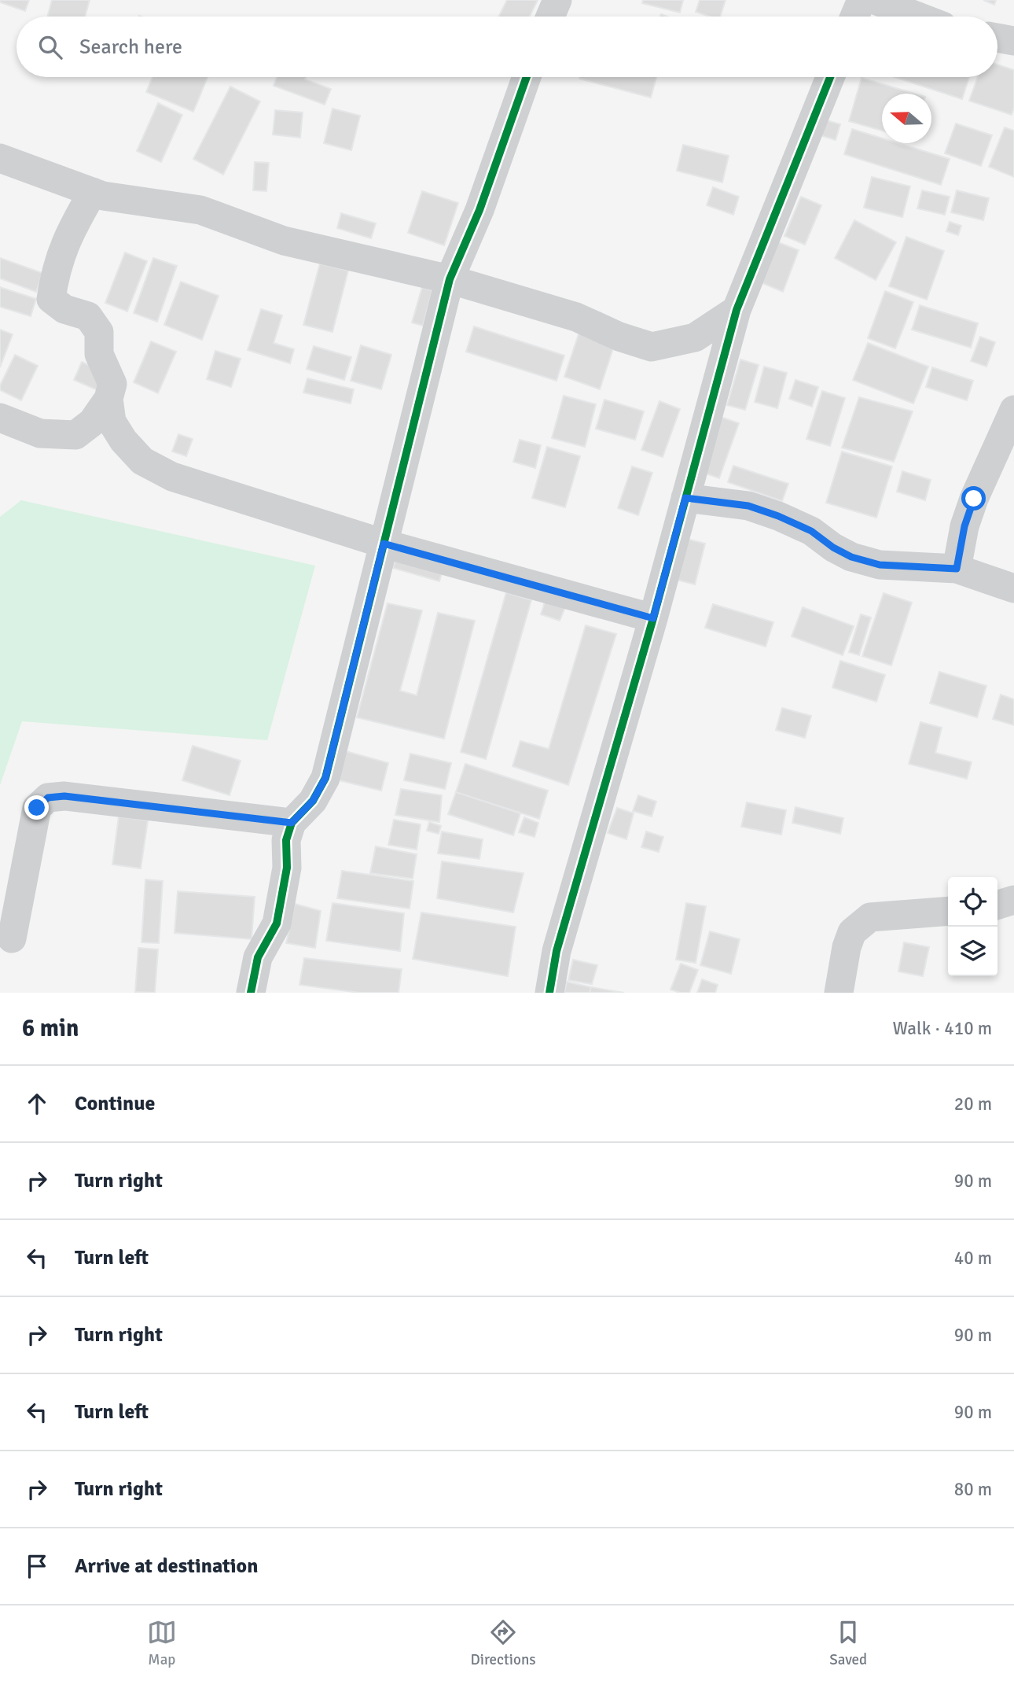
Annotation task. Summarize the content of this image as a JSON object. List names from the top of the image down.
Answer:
{
  "north": "left",
  "page": {
    "search": "Search here",
    "heading": ["6 min", "Walk · 410 m"],
    "list": [
      ["Continue", "20 m"],
      ["Turn right", "90 m"],
      ["Turn left", "40 m"],
      ["Turn right", "90 m"],
      ["Turn left", "90 m"],
      ["Turn right", "80 m"],
      "Arrive at destination"
    ],
    "nav": ["Map", "Directions", "Saved"]
  }
}
